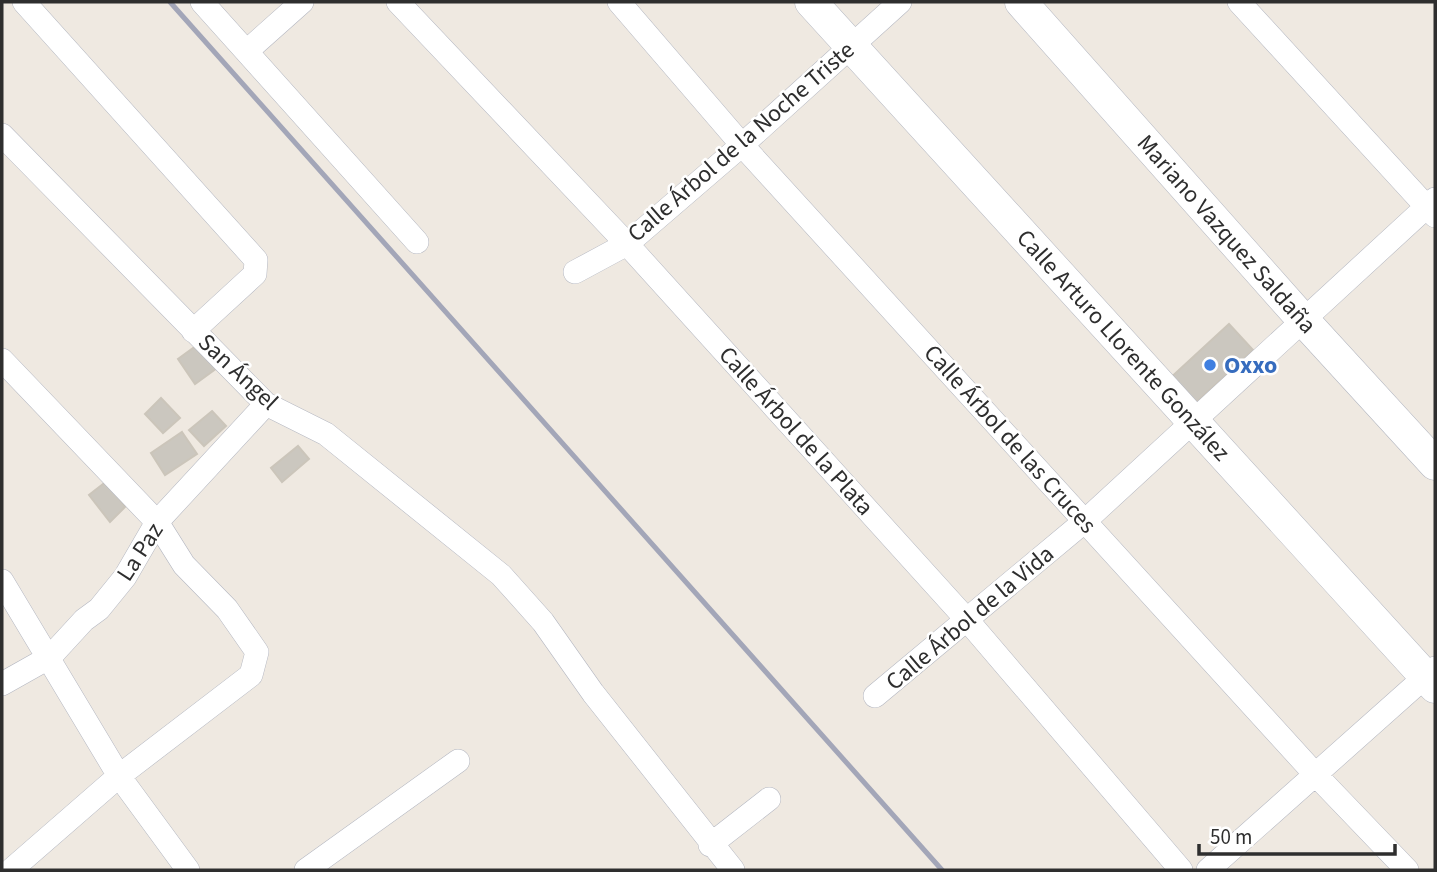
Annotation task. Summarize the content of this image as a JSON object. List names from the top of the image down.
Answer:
{
  "streets": {
    "street": [
      "Calle Árbol de la Noche Triste",
      "Mariano Vazquez Saldaña",
      "Calle Arturo Llorente González",
      "San Ángel",
      "Calle Árbol de la Plata",
      "Calle Árbol de las Cruces",
      "La Paz",
      "Calle Árbol de la Vida"
    ]
  },
  "crossings": [
    ["Calle Árbol de la Noche Triste", "Calle Arturo Llorente González"],
    ["Calle Árbol de la Noche Triste", "Calle Árbol de la Plata"],
    ["Calle Árbol de la Noche Triste", "Calle Árbol de las Cruces"],
    ["Mariano Vazquez Saldaña", "Calle Árbol de la Vida"],
    ["Calle Arturo Llorente González", "Calle Árbol de la Vida"],
    ["San Ángel", "La Paz"],
    ["Calle Árbol de la Plata", "Calle Árbol de la Vida"],
    ["Calle Árbol de las Cruces", "Calle Árbol de la Vida"]
  ],
  "places": ["Oxxo"],
  "scale_bar": "50 m"
}
